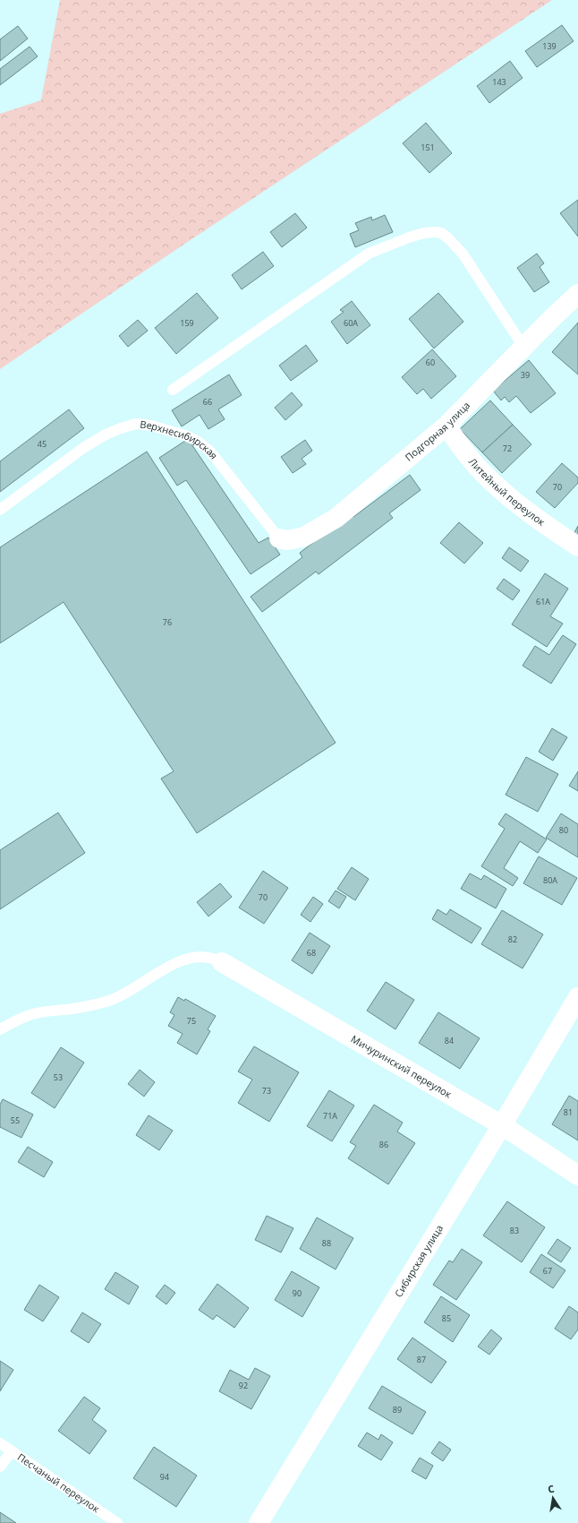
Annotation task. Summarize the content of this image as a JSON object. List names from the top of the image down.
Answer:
{
  "streets": {
    "street": [
      "Подгорная улица",
      "Литейный переулок",
      "Мичуринский переулок",
      "Сибирская улица"
    ],
    "lane": ["Верхнесибирская", "Песчаный переулок"]
  },
  "crossings": [
    ["Подгорная улица", "Верхнесибирская"],
    ["Подгорная улица", "Литейный переулок"],
    ["Мичуринский переулок", "Сибирская улица"]
  ],
  "house_numbers": [
    "139",
    "143",
    "151",
    "159",
    "60А",
    "60",
    "39",
    "66",
    "45",
    "72",
    "70",
    "61А",
    "76",
    "80",
    "80А",
    "70",
    "82",
    "68",
    "75",
    "84",
    "53",
    "73",
    "81",
    "71А",
    "55",
    "86",
    "83",
    "88",
    "67",
    "90",
    "85",
    "87",
    "92",
    "89",
    "94"
  ],
  "north": "top"
}
